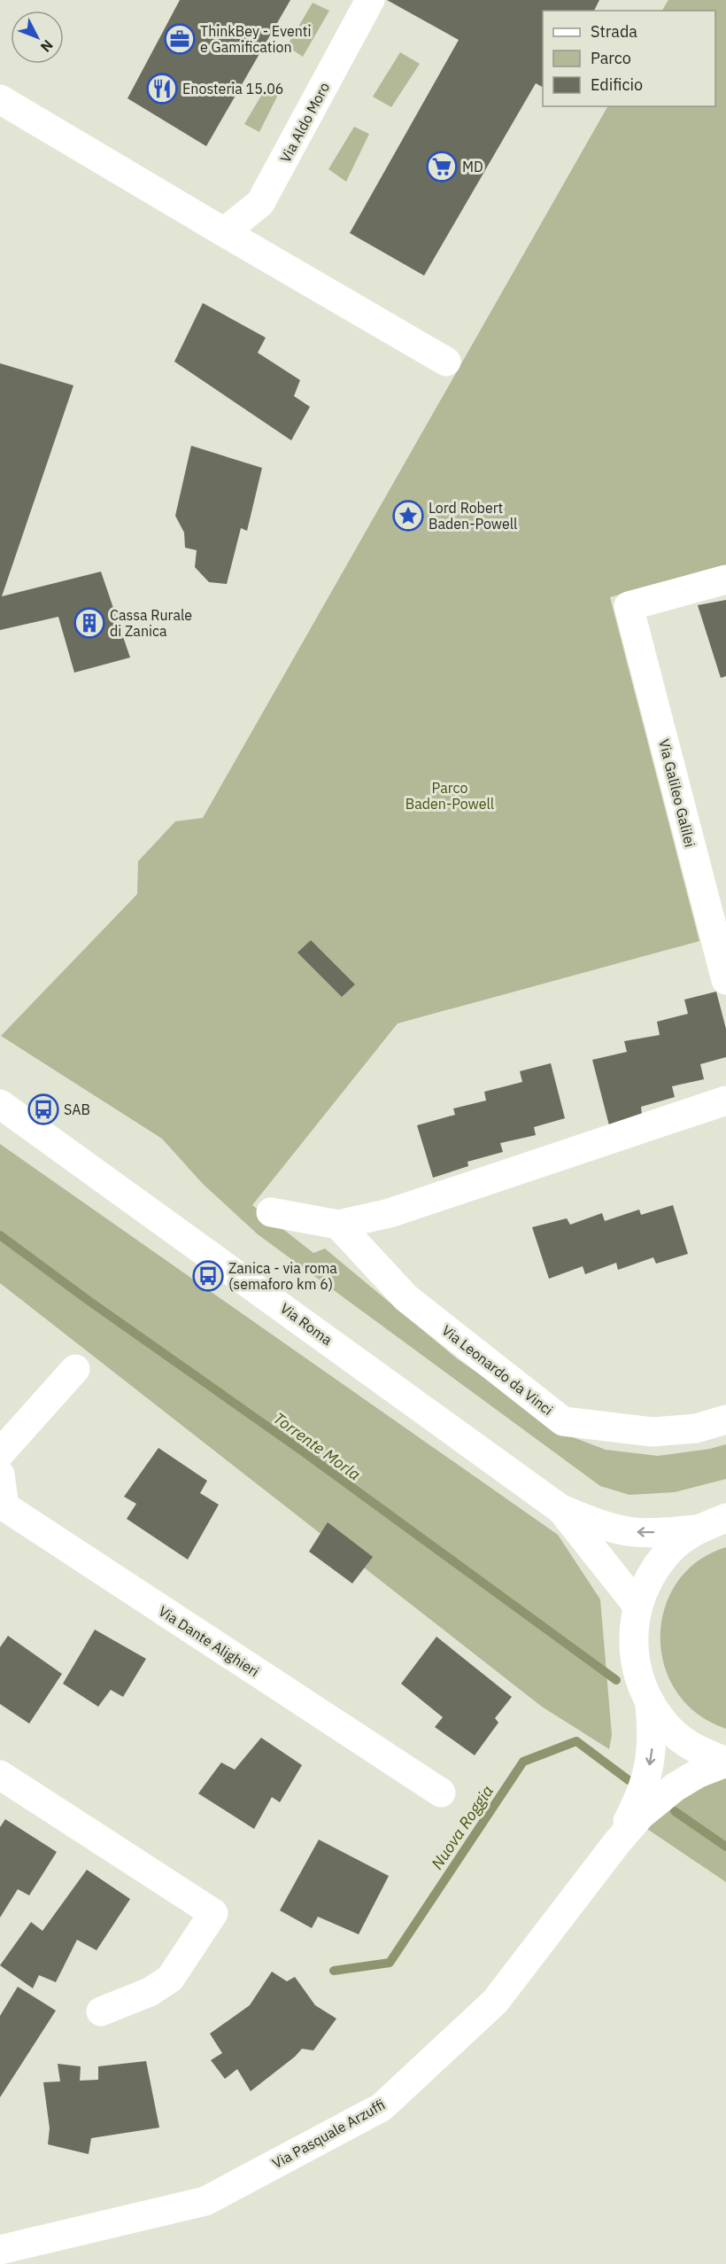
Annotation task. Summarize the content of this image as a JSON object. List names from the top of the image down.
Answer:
{
  "streets": {
    "street": [
      "Via Aldo Moro",
      "Via Galileo Galilei",
      "Via Roma",
      "Via Leonardo da Vinci",
      "Via Dante Alighieri",
      "Via Pasquale Arzuffi"
    ]
  },
  "crossings": [
    ["Via Roma", "Via Pasquale Arzuffi"]
  ],
  "water": ["Torrente Morla", "Nuova Roggia"],
  "parks": ["Parco Baden-Powell"],
  "places": {
    "office": ["ThinkBey - Eventi e Gamification"],
    "restaurant": ["Enosteria 15.06"],
    "supermarket": ["MD"],
    "place": ["Lord Robert Baden-Powell"],
    "building": ["Cassa Rurale di Zanica"],
    "bus stop": ["SAB", "Zanica - via roma (semaforo km 6)"]
  },
  "legend": ["Strada", "Parco", "Edificio"],
  "north": "bottom right"
}
